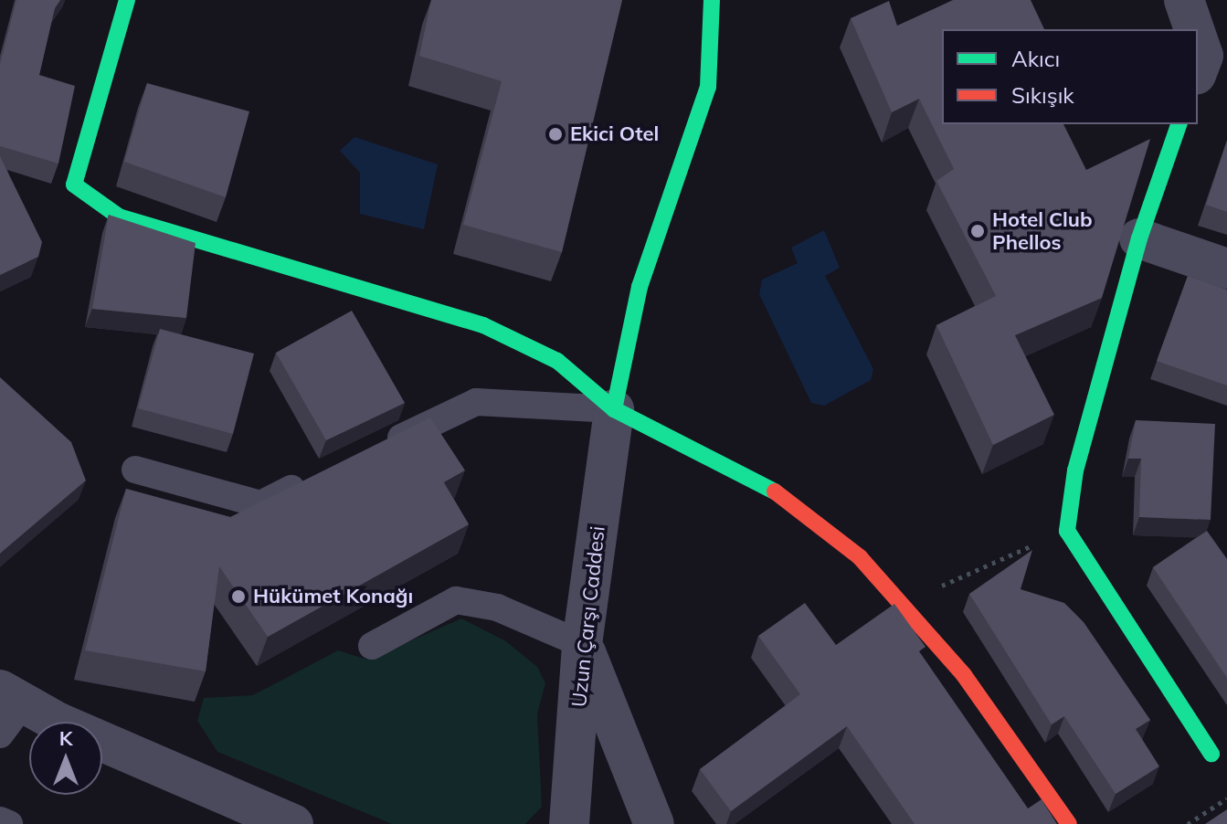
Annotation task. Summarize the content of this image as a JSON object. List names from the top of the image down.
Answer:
{
  "streets": {
    "street": ["Uzun Çarşı Caddesi"]
  },
  "places": ["Ekici Otel", "Hotel Club Phellos", "Hükümet Konağı"],
  "legend": ["Akıcı", "Sıkışık"],
  "north": "top"
}
